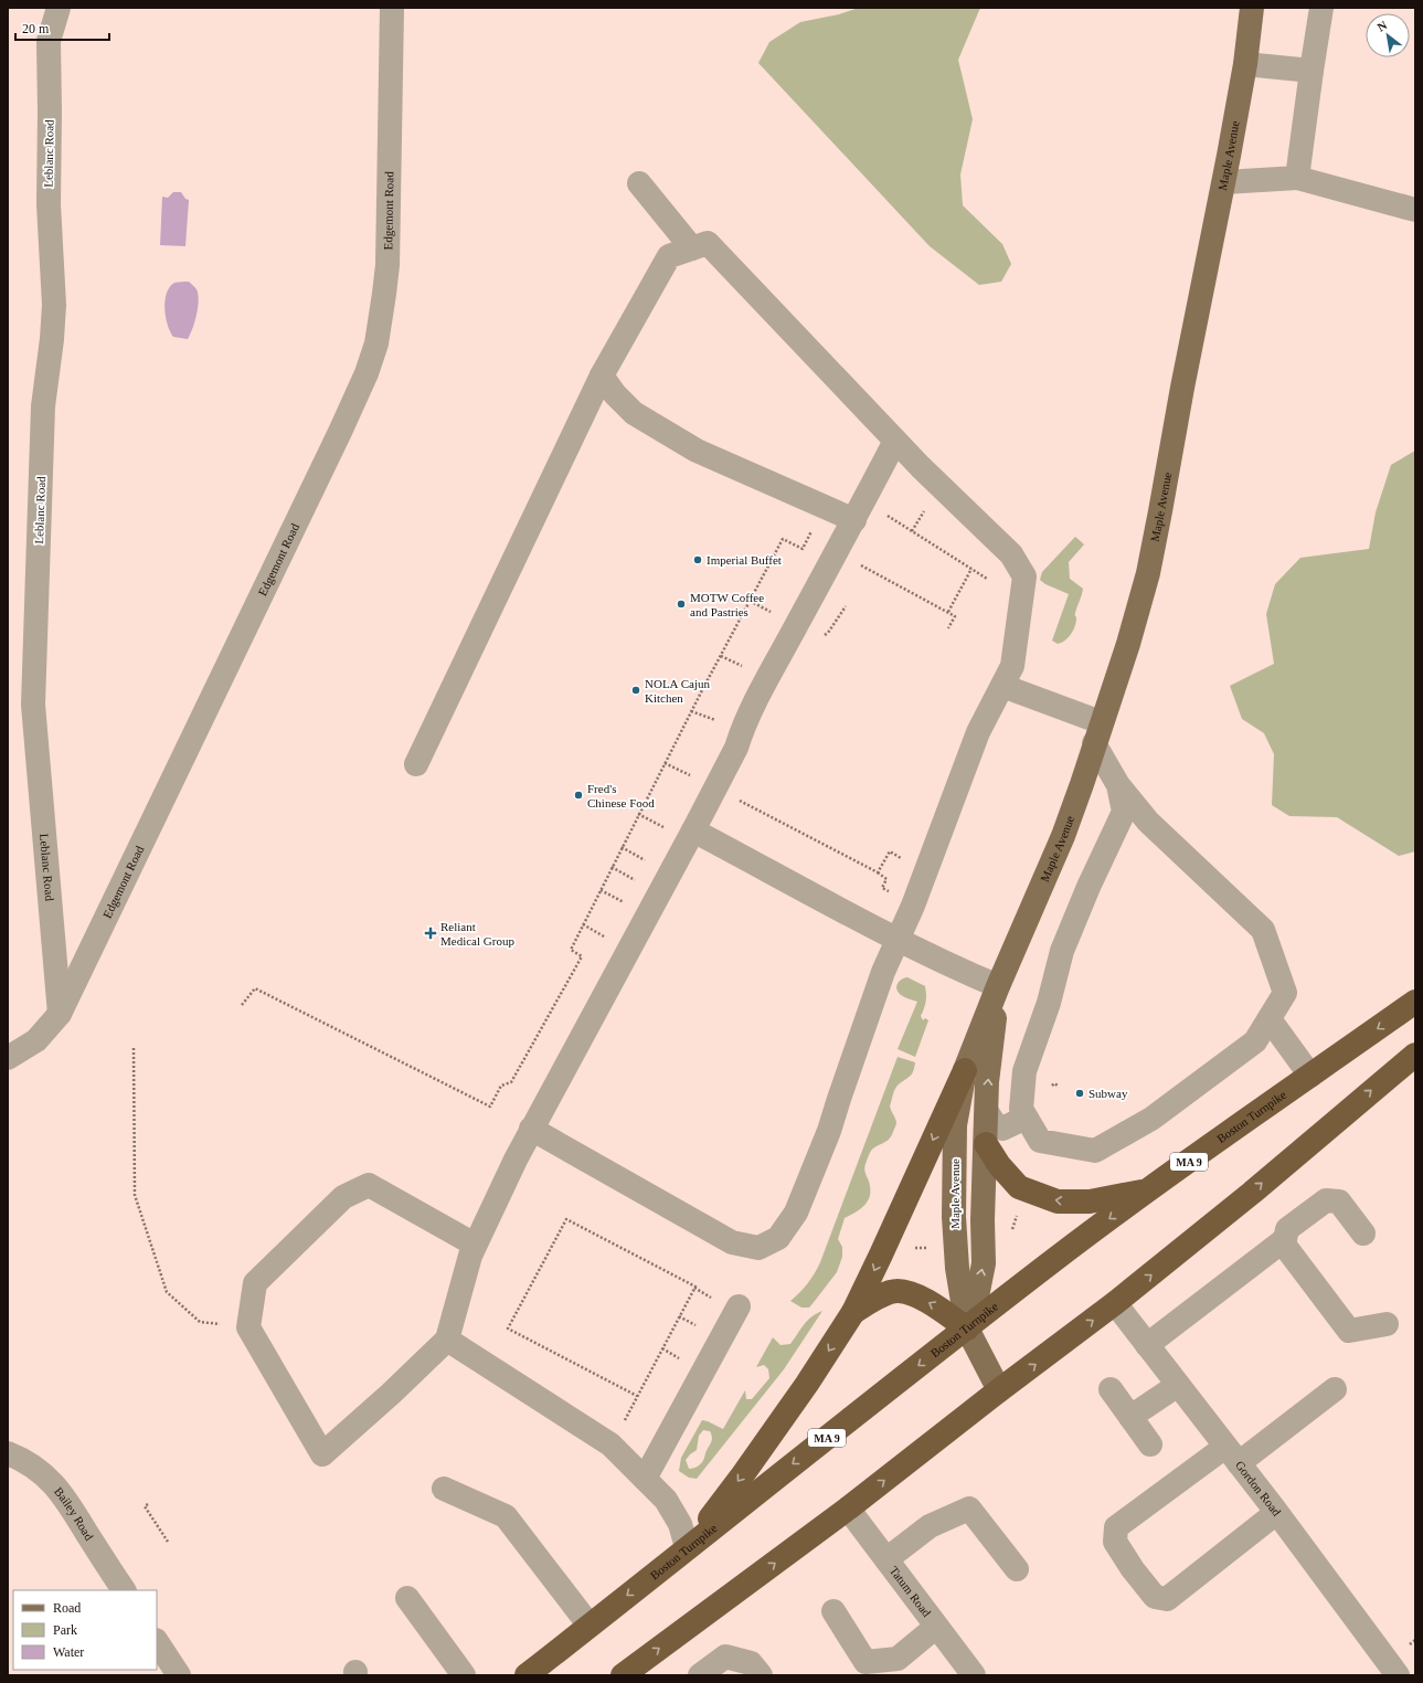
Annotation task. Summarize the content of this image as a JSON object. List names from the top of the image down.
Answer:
{
  "streets": {
    "highway": ["Boston Turnpike", "MA 9"],
    "main road": ["Maple Avenue"],
    "street": [
      "Leblanc Road",
      "Edgemont Road",
      "Gordon Road",
      "Bailey Road",
      "Tatum Road"
    ]
  },
  "crossings": [
    ["Leblanc Road", "Edgemont Road"],
    ["Maple Avenue", "Boston Turnpike"]
  ],
  "places": {
    "other": [
      "Imperial Buffet",
      "MOTW Coffee and Pastries",
      "NOLA Cajun Kitchen",
      "Fred's Chinese Food",
      "Subway"
    ],
    "health": ["Reliant Medical Group"]
  },
  "legend": ["Road", "Park", "Water"],
  "scale_bar": "20 m",
  "north": "top left"
}
